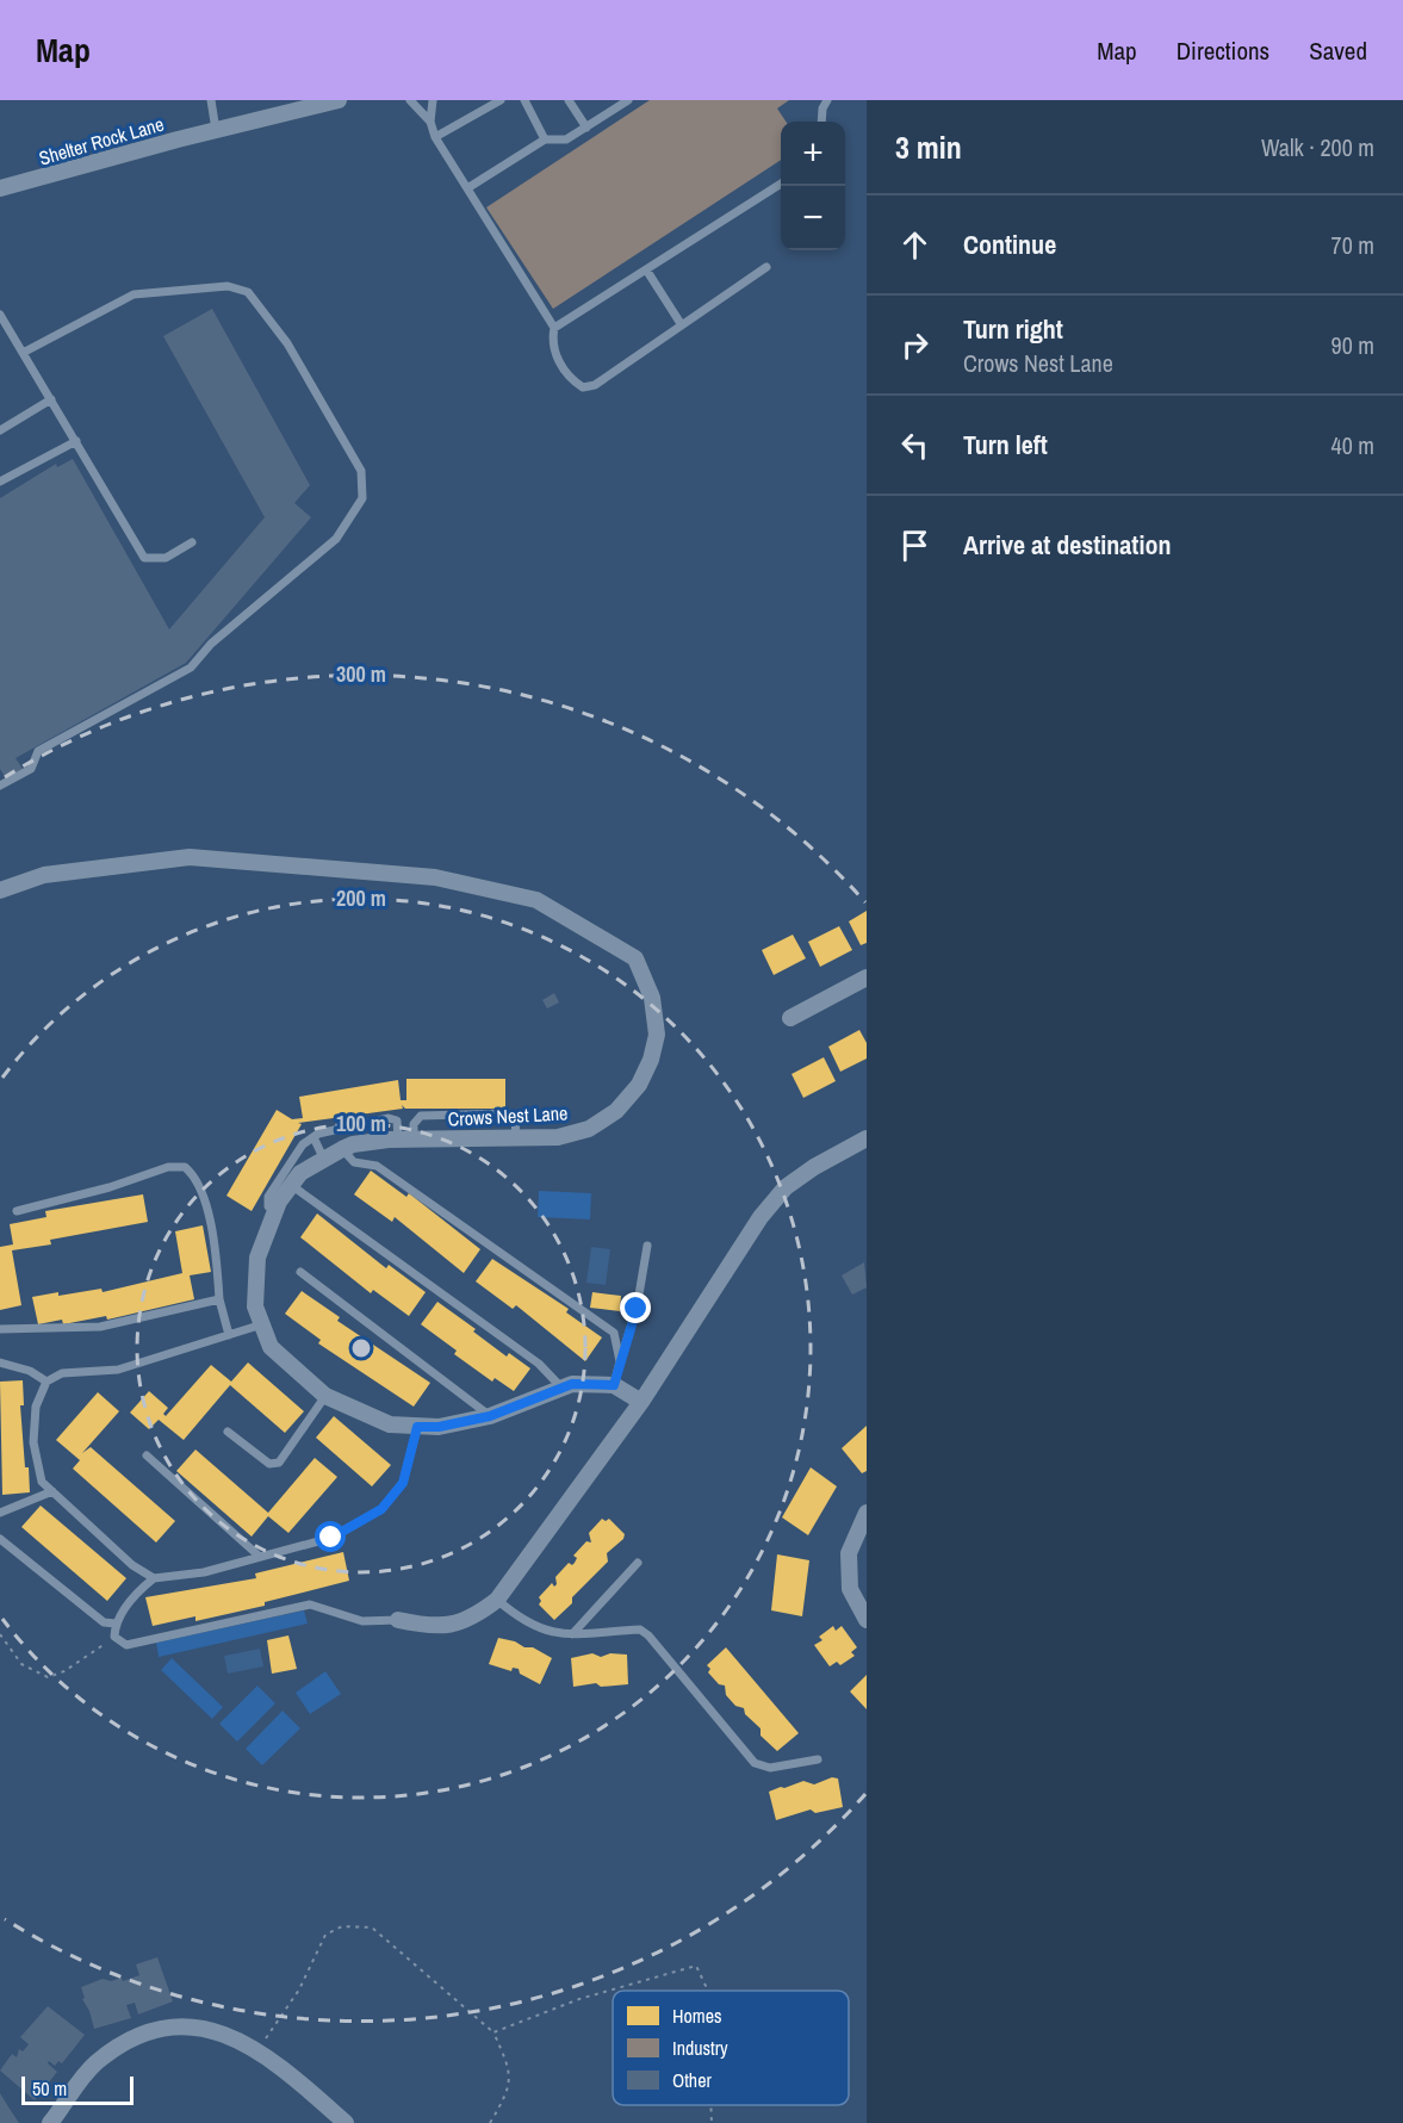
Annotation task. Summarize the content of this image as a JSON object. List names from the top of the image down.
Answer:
{
  "streets": {
    "street": ["Shelter Rock Lane", "Crows Nest Lane"]
  },
  "legend": ["Homes", "Industry", "Other"],
  "scale_bar": "50 m",
  "page": {
    "header": "Map",
    "nav": ["Map", "Directions", "Saved"],
    "heading": ["3 min", "Walk · 200 m"],
    "map_buttons": ["+", "−"],
    "list": [
      ["Continue", "70 m"],
      ["Turn right", "Crows Nest Lane", "90 m"],
      ["Turn left", "40 m"],
      "Arrive at destination"
    ],
    "scale": "50 m"
  },
  "rings": ["300 m", "200 m", "100 m"]
}
